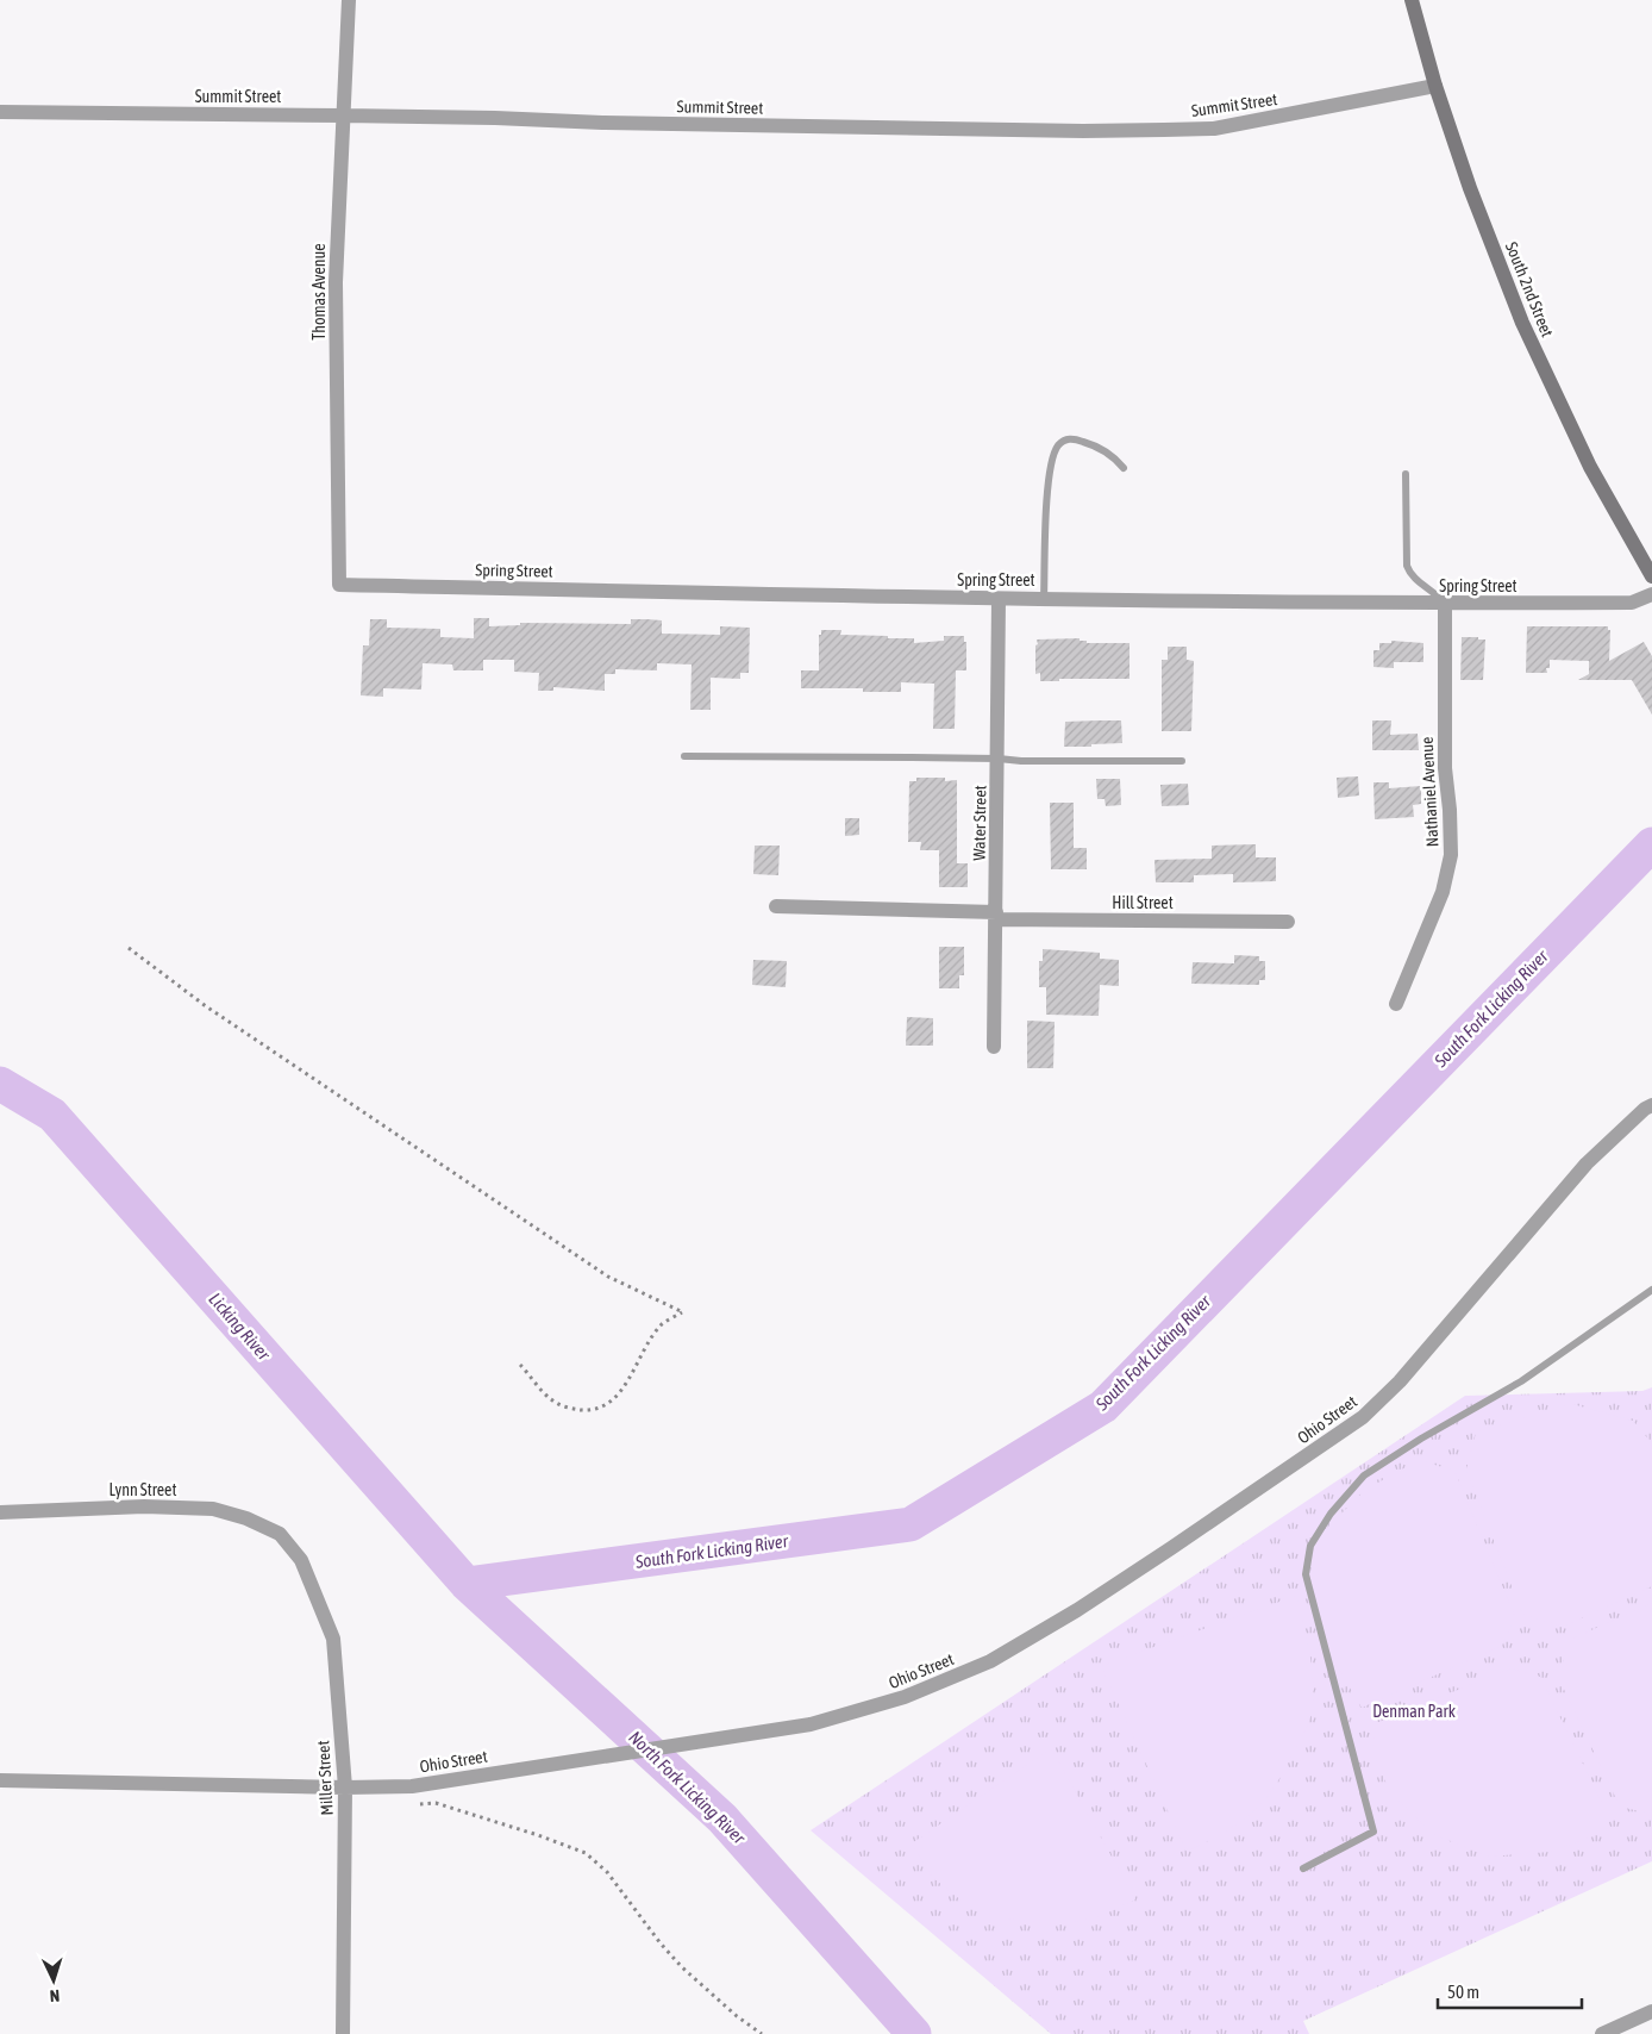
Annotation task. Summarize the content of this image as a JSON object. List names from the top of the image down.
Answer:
{
  "streets": {
    "street": [
      "Summit Street",
      "South 2nd Street",
      "Thomas Avenue",
      "Spring Street",
      "Nathaniel Avenue",
      "Water Street",
      "Hill Street",
      "Ohio Street",
      "Lynn Street",
      "Miller Street"
    ]
  },
  "crossings": [
    ["Summit Street", "South 2nd Street"],
    ["Summit Street", "Thomas Avenue"],
    ["Thomas Avenue", "Spring Street"],
    ["Spring Street", "Nathaniel Avenue"],
    ["Spring Street", "Water Street"],
    ["Water Street", "Hill Street"],
    ["Ohio Street", "Miller Street"],
    ["Lynn Street", "Miller Street"]
  ],
  "water": ["South Fork Licking River", "Licking River", "North Fork Licking River"],
  "parks": ["Denman Park"],
  "scale_bar": "50 m",
  "north": "bottom"
}
